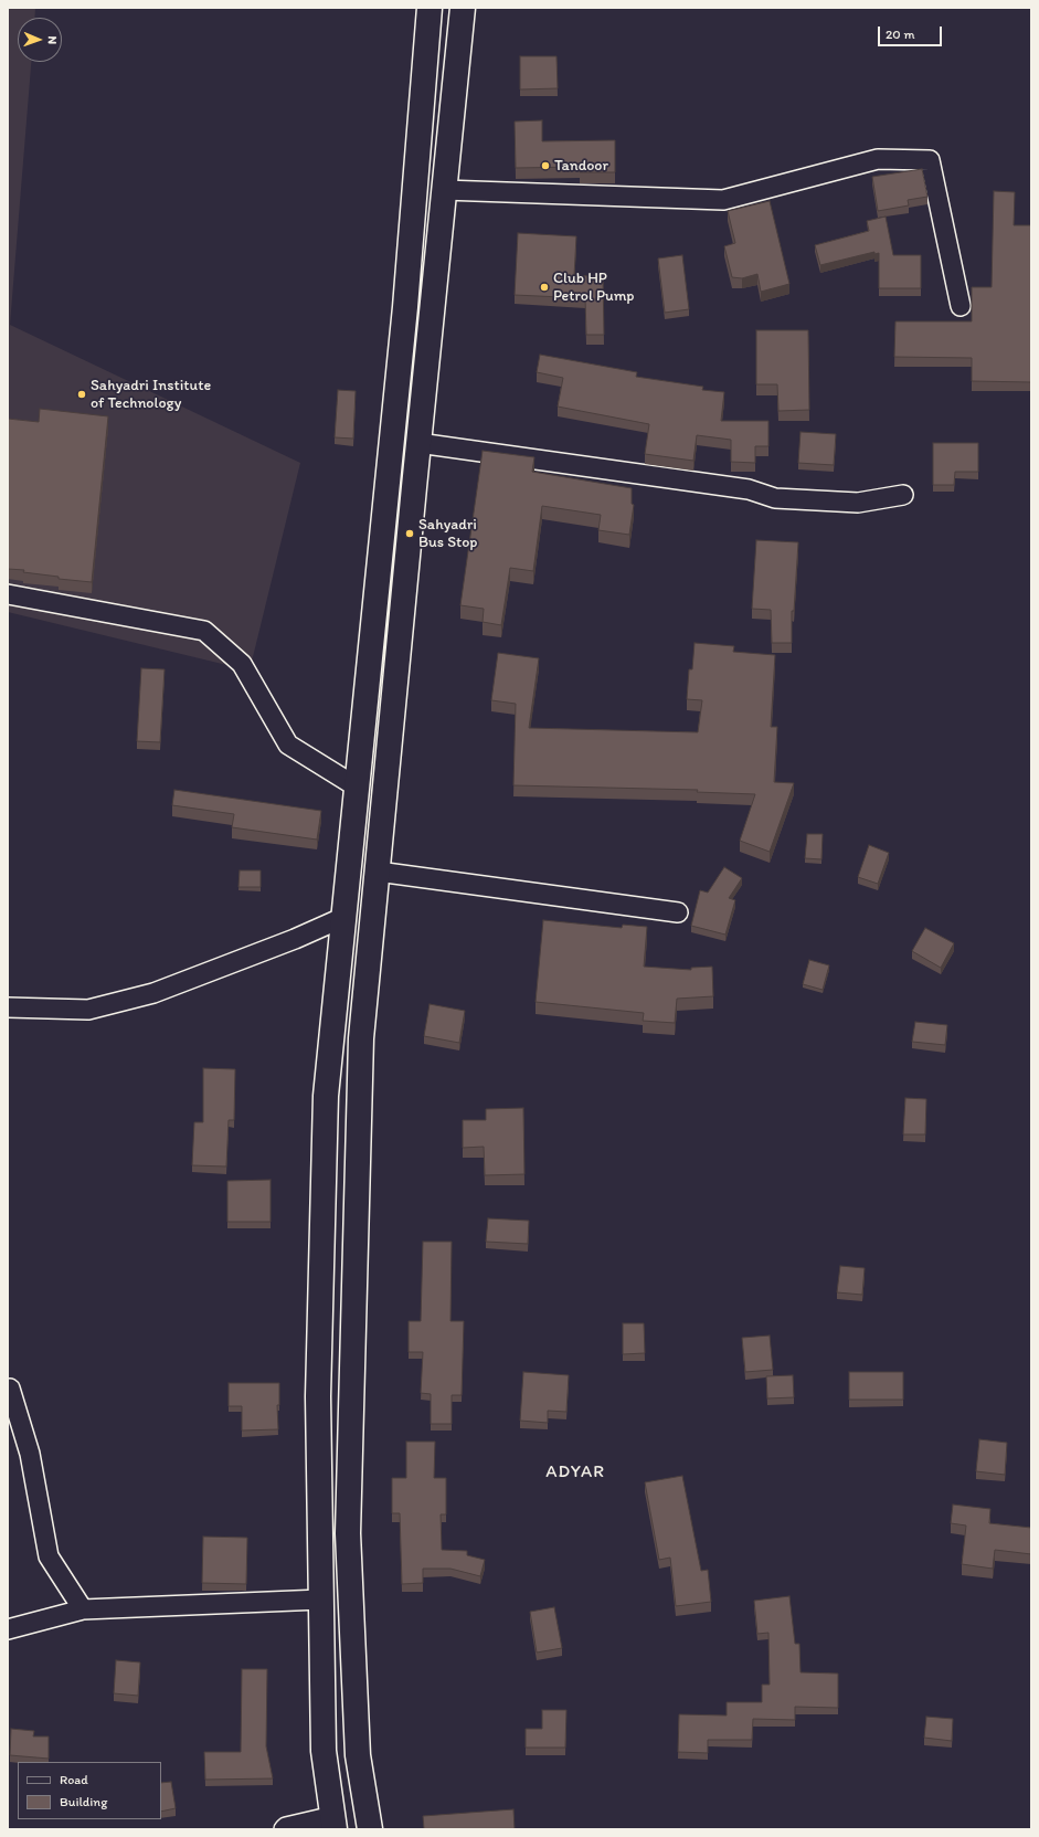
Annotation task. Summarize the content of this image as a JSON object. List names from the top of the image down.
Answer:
{
  "districts": ["ADYAR"],
  "places": [
    "Tandoor",
    "Club HP Petrol Pump",
    "Sahyadri Institute of Technology",
    "Sahyadri Bus Stop"
  ],
  "legend": ["Road", "Building"],
  "scale_bar": "20 m",
  "north": "right"
}
